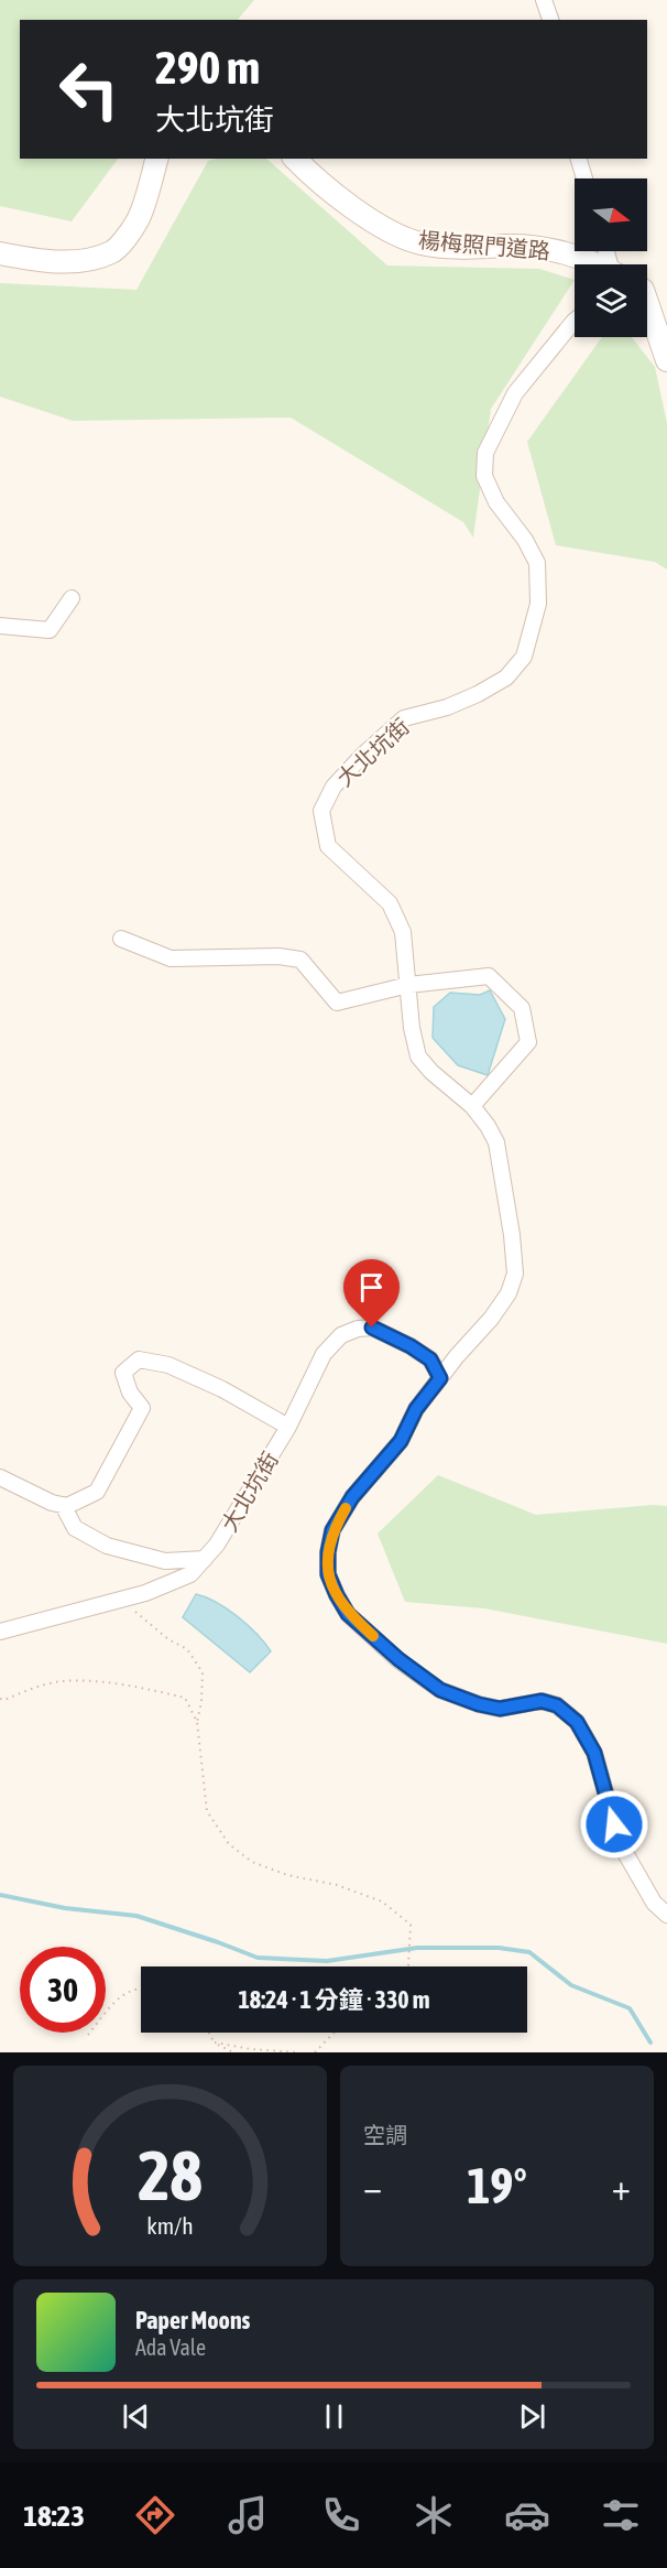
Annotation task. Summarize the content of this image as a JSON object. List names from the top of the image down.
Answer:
{
  "streets": {
    "street": ["楊梅照門道路", "大北坑街"]
  },
  "north": "right",
  "page": {
    "turn": ["290 m", "大北坑街"],
    "limit": "30",
    "trip": "18:24 · 1 分鐘 · 330 m",
    "tile": "空調",
    "heat": ["−", "19°", "+"],
    "song": ["Paper Moons", "Ada Vale"],
    "tabs": "18:23",
    "gauge": ["28", "km/h"]
  }
}
